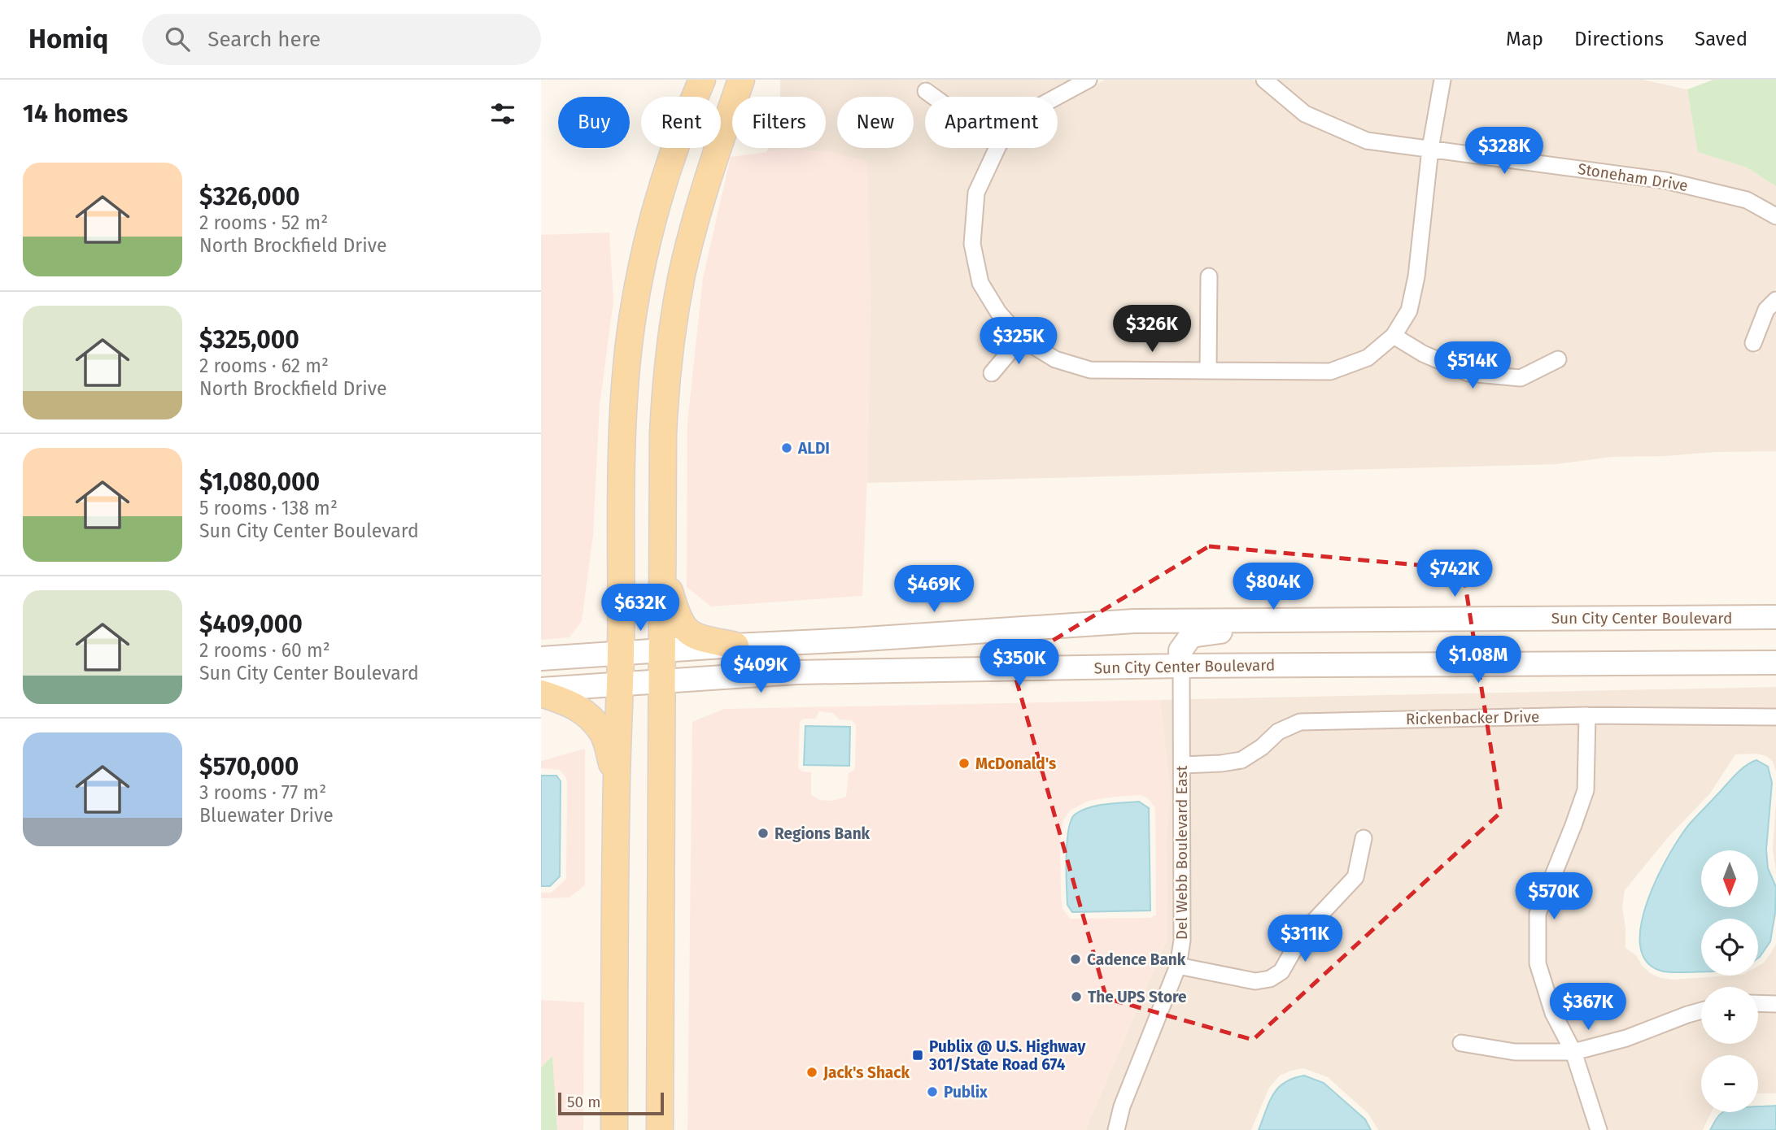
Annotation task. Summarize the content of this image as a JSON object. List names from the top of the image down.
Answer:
{
  "streets": {
    "main road": ["Sun City Center Boulevard"],
    "street": ["Stoneham Drive", "Rickenbacker Drive", "Del Webb Boulevard East"]
  },
  "crossings": [
    ["Sun City Center Boulevard", "Del Webb Boulevard East"],
    ["Rickenbacker Drive", "Del Webb Boulevard East"]
  ],
  "places": {
    "other": [
      "ALDI",
      "McDonald's",
      "Regions Bank",
      "Cadence Bank",
      "The UPS Store",
      "Jack's Shack",
      "Publix"
    ],
    "transit": ["Publix @ U.S. Highway 301/State Road 674"]
  },
  "scale_bar": "50 m",
  "north": "bottom",
  "page": {
    "header": "Homiq",
    "search": "Search here",
    "nav": ["Map", "Directions", "Saved"],
    "heading": "14 homes",
    "chip": [
      "Buy",
      "Rent",
      "Filters",
      "New",
      "Apartment"
    ],
    "price": [
      "$328K",
      "$326K",
      "$325K",
      "$514K",
      "$742K",
      "$804K",
      "$469K",
      "$632K",
      "$1.08M",
      "$350K",
      "$409K",
      "$570K",
      "$311K",
      "$367K"
    ],
    "list": [
      {
        "name": "$326,000",
        "note": "2 rooms · 52 m² · North Brockfield Drive"
      },
      {
        "name": "$325,000",
        "note": "2 rooms · 62 m² · North Brockfield Drive"
      },
      {
        "name": "$1,080,000",
        "note": "5 rooms · 138 m² · Sun City Center Boulevard"
      },
      {
        "name": "$409,000",
        "note": "2 rooms · 60 m² · Sun City Center Boulevard"
      },
      {
        "name": "$570,000",
        "note": "3 rooms · 77 m² · Bluewater Drive"
      }
    ],
    "map_buttons": ["+", "−"],
    "scale": "50 m"
  }
}
